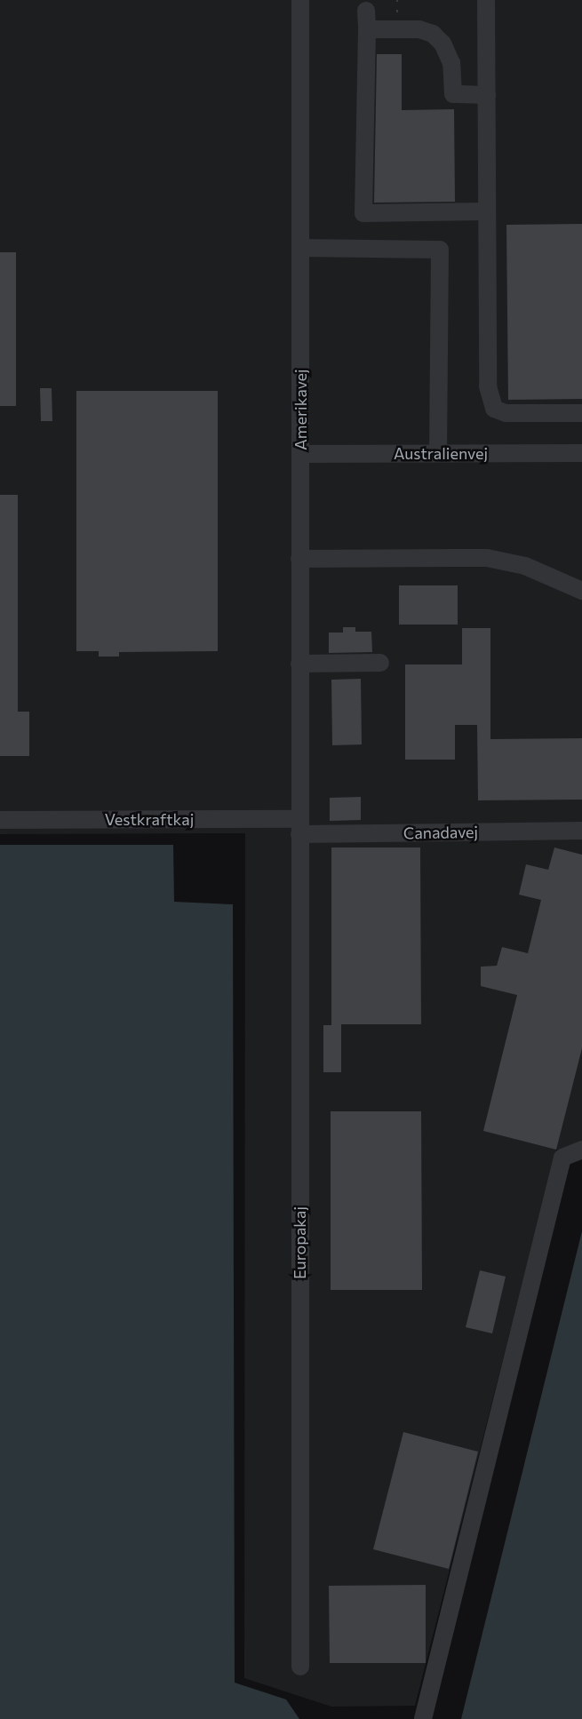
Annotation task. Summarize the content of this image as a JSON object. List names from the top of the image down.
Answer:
{
  "streets": {
    "street": [
      "Amerikavej",
      "Australienvej",
      "Vestkraftkaj",
      "Canadavej",
      "Europakaj"
    ]
  },
  "crossings": [
    ["Amerikavej", "Australienvej"],
    ["Amerikavej", "Vestkraftkaj"],
    ["Amerikavej", "Canadavej"],
    ["Amerikavej", "Europakaj"],
    ["Vestkraftkaj", "Canadavej"],
    ["Vestkraftkaj", "Europakaj"],
    ["Canadavej", "Europakaj"]
  ]
}
